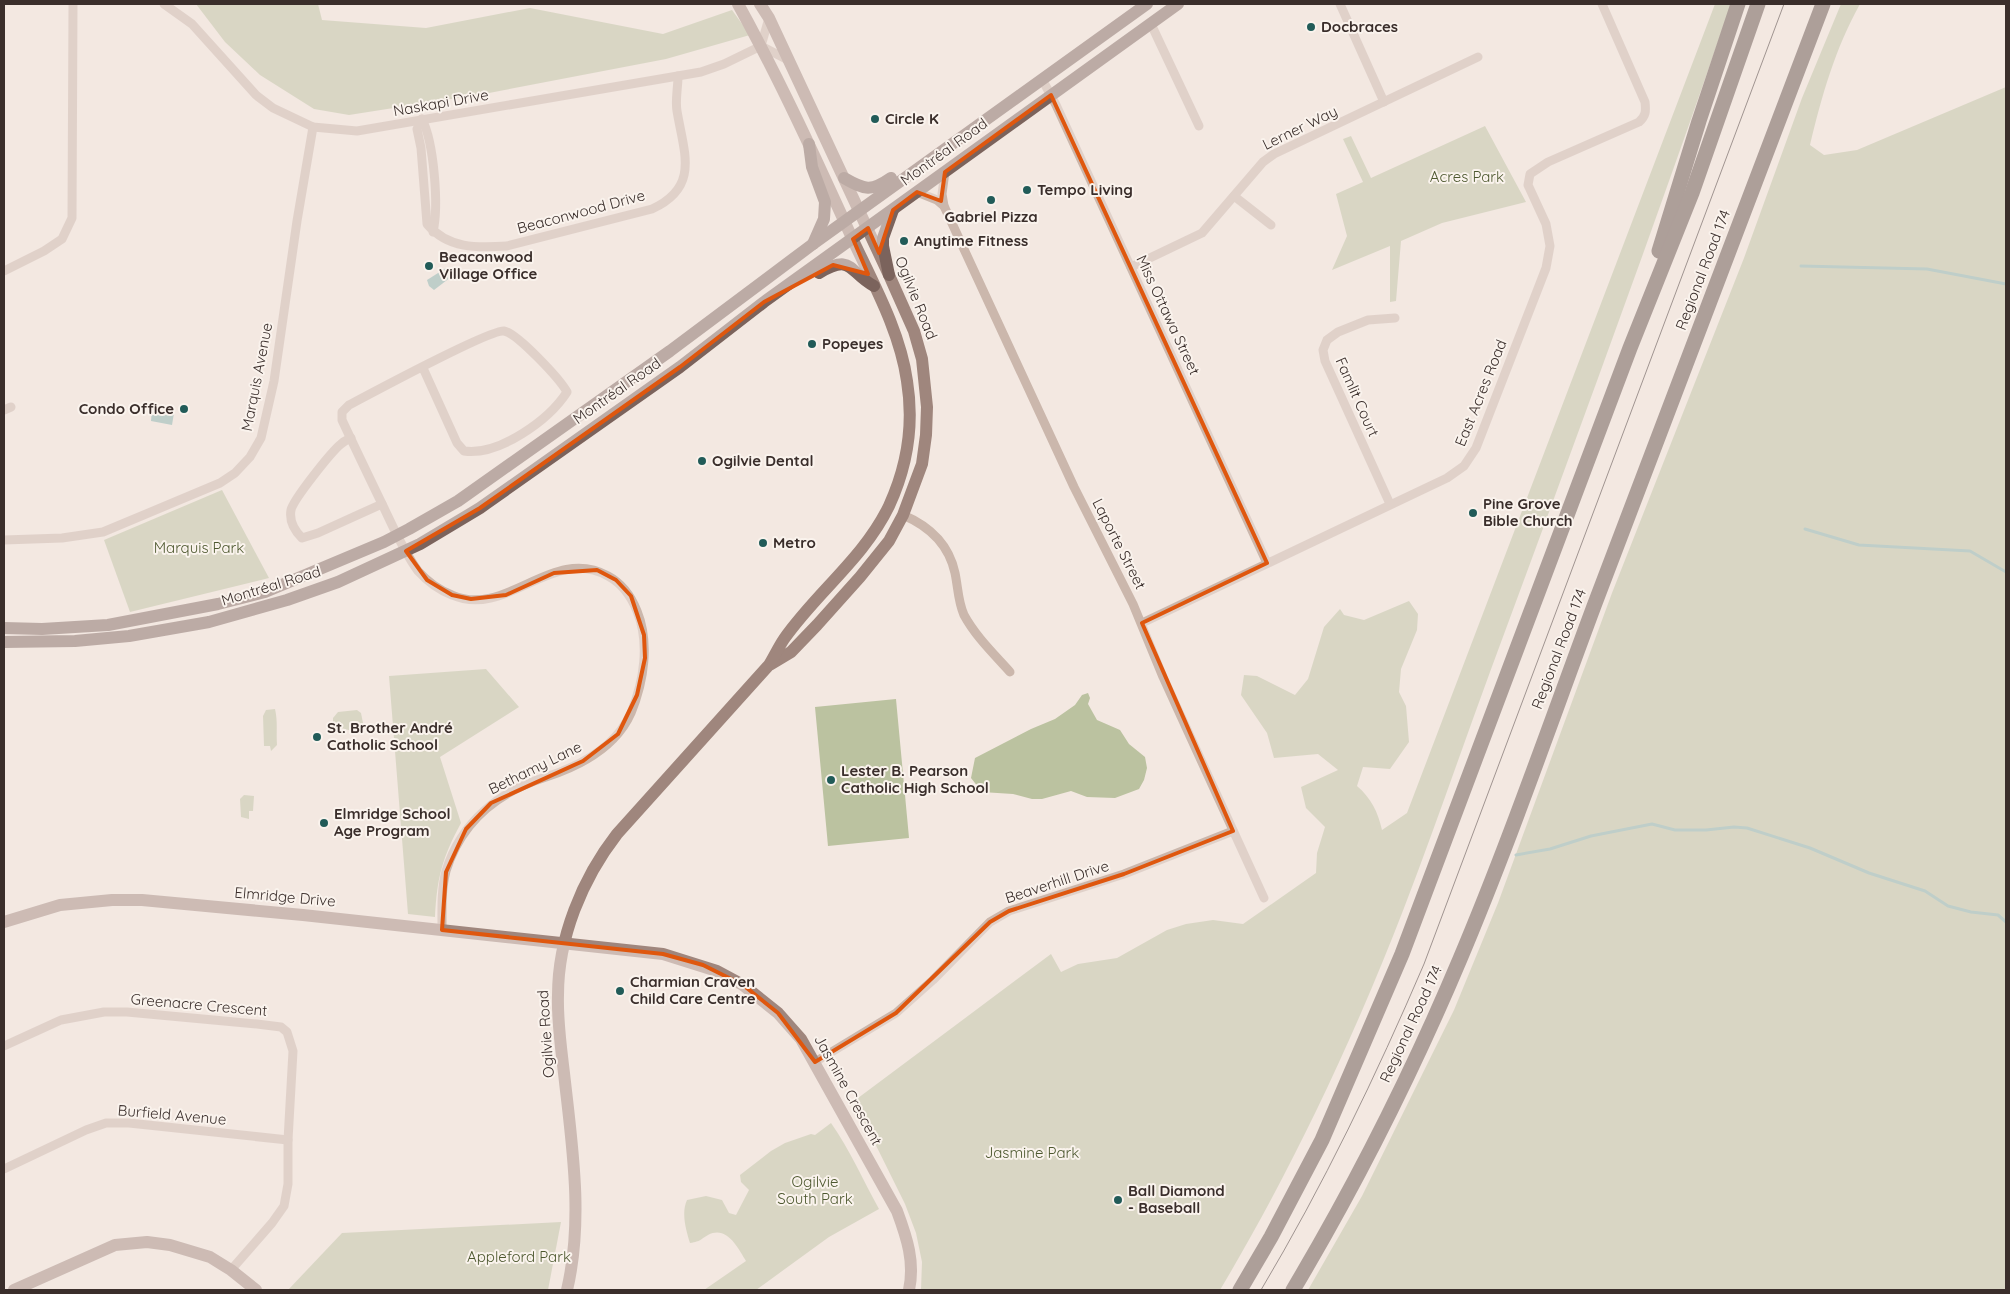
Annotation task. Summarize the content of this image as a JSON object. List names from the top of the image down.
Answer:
{
  "streets": {
    "highway": ["Regional Road 174"],
    "main road": ["Montréal Road"],
    "street": [
      "Naskapi Drive",
      "Lerner Way",
      "Beaconwood Drive",
      "Ogilvie Road",
      "Miss Ottawa Street",
      "Marquis Avenue",
      "East Acres Road",
      "Famlit Court",
      "Laporte Street",
      "Bethamy Lane",
      "Beaverhill Drive",
      "Elmridge Drive",
      "Greenacre Crescent",
      "Jasmine Crescent",
      "Burfield Avenue"
    ]
  },
  "crossings": [
    ["Naskapi Drive", "Beaconwood Drive"],
    ["Naskapi Drive", "Ogilvie Road"],
    ["Naskapi Drive", "Marquis Avenue"],
    ["Lerner Way", "Miss Ottawa Street"],
    ["Montréal Road", "Ogilvie Road"],
    ["Montréal Road", "Miss Ottawa Street"],
    ["Montréal Road", "Laporte Street"],
    ["Montréal Road", "Bethamy Lane"],
    ["Ogilvie Road", "Elmridge Drive"],
    ["Ogilvie Road", "Jasmine Crescent"],
    ["Miss Ottawa Street", "East Acres Road"],
    ["East Acres Road", "Famlit Court"],
    ["East Acres Road", "Laporte Street"],
    ["Laporte Street", "Beaverhill Drive"],
    ["Bethamy Lane", "Elmridge Drive"],
    ["Beaverhill Drive", "Jasmine Crescent"],
    ["Elmridge Drive", "Jasmine Crescent"],
    ["Greenacre Crescent", "Burfield Avenue"]
  ],
  "parks": [
    "Acres Park",
    "Marquis Park",
    "Jasmine Park",
    "Ogilvie South Park",
    "Appleford Park"
  ],
  "places": [
    "Docbraces",
    "Circle K",
    "Tempo Living",
    "Gabriel Pizza",
    "Anytime Fitness",
    "Beaconwood Village Office",
    "Popeyes",
    "Condo Office",
    "Ogilvie Dental",
    "Pine Grove Bible Church",
    "Metro",
    "St. Brother André Catholic School",
    "Lester B. Pearson Catholic High School",
    "Elmridge School Age Program",
    "Charmian Craven Child Care Centre",
    "Ball Diamond - Baseball"
  ]
}
